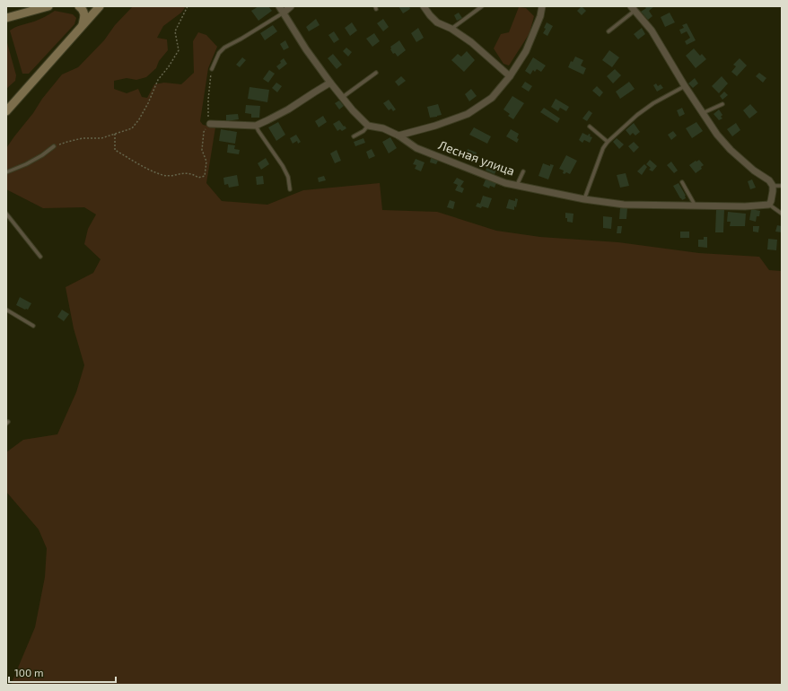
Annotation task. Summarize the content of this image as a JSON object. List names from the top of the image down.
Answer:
{
  "streets": {
    "street": ["Лесная улица"]
  },
  "scale_bar": "100 m"
}
